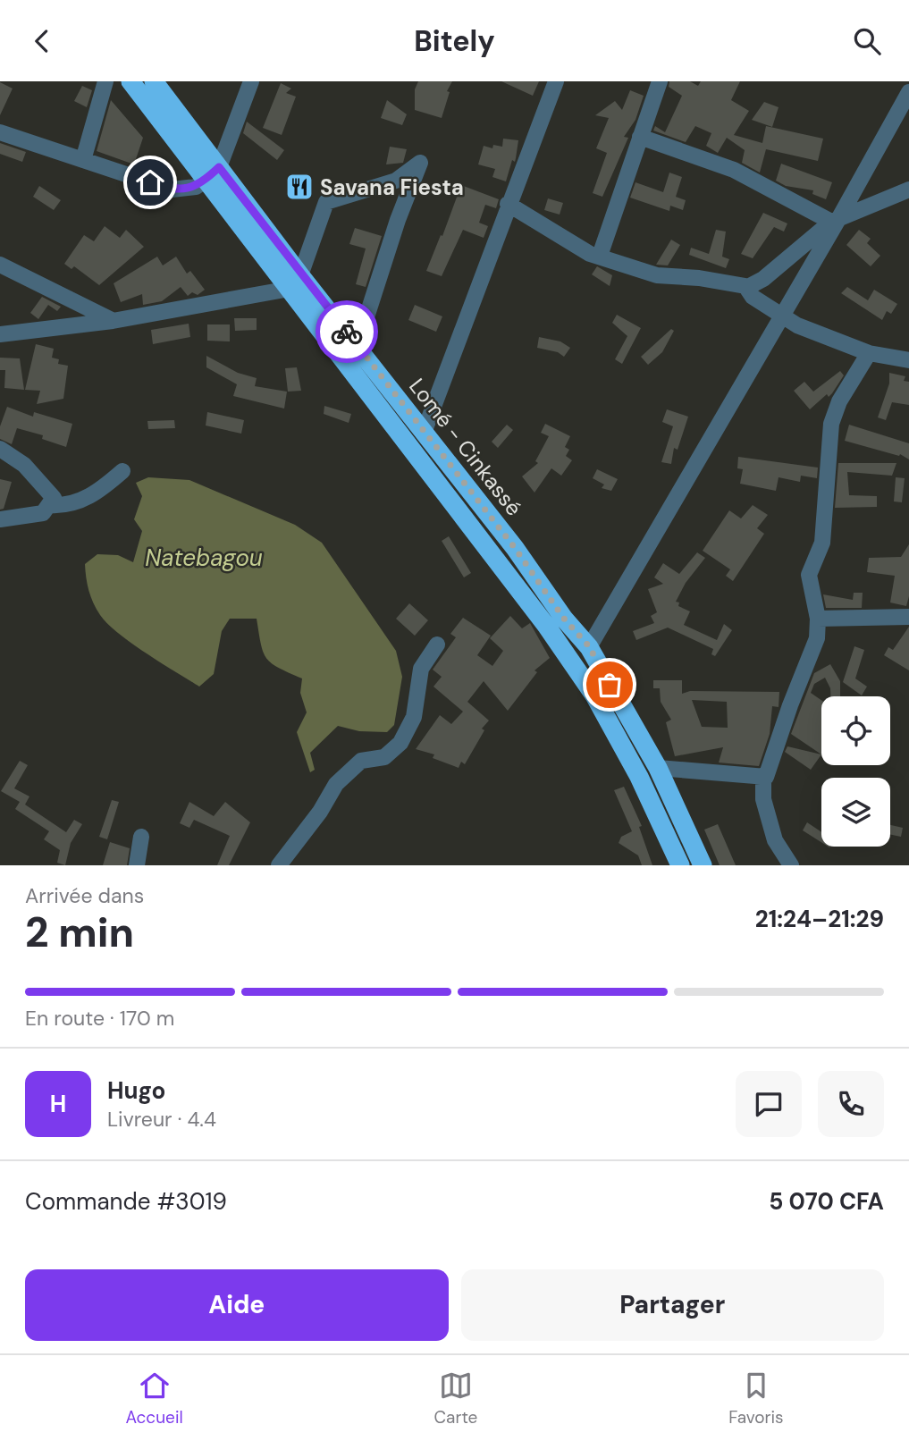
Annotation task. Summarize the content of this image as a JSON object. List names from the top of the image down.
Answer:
{
  "streets": {
    "highway": ["Lomé - Cinkassé"]
  },
  "water": ["Natebagou"],
  "places": {
    "restaurant": ["Savana Fiesta"]
  },
  "page": {
    "header": "Bitely",
    "heading": ["2 min", "Arrivée dans", "21:24–21:29"],
    "panel": [
      "Hugo",
      "Livreur · 4.4",
      "Commande #3019",
      "5 070 CFA"
    ],
    "bar": "En route · 170 m",
    "round": "H",
    "buttons": ["Aide", "Partager"],
    "tabs": ["Accueil", "Carte", "Favoris"]
  }
}
